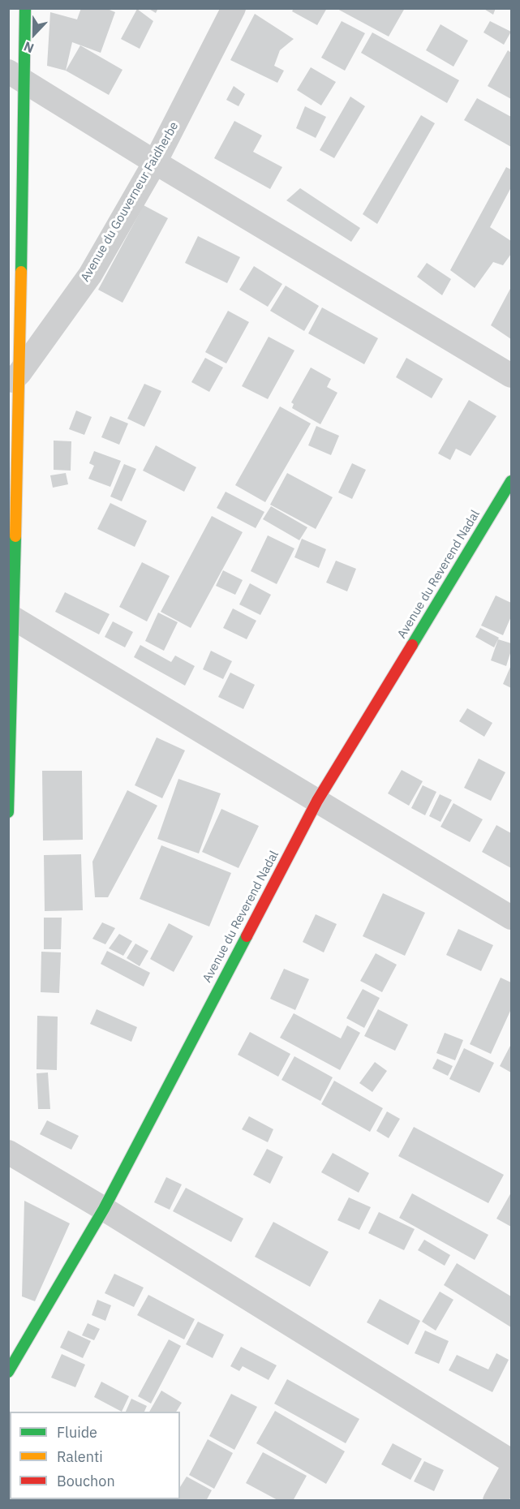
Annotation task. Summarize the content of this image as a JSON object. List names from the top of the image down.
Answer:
{
  "streets": {
    "street": ["Avenue du Gouverneur Faidherbe", "Avenue du Reverend Nadal"]
  },
  "legend": ["Fluide", "Ralenti", "Bouchon"],
  "north": "bottom"
}
